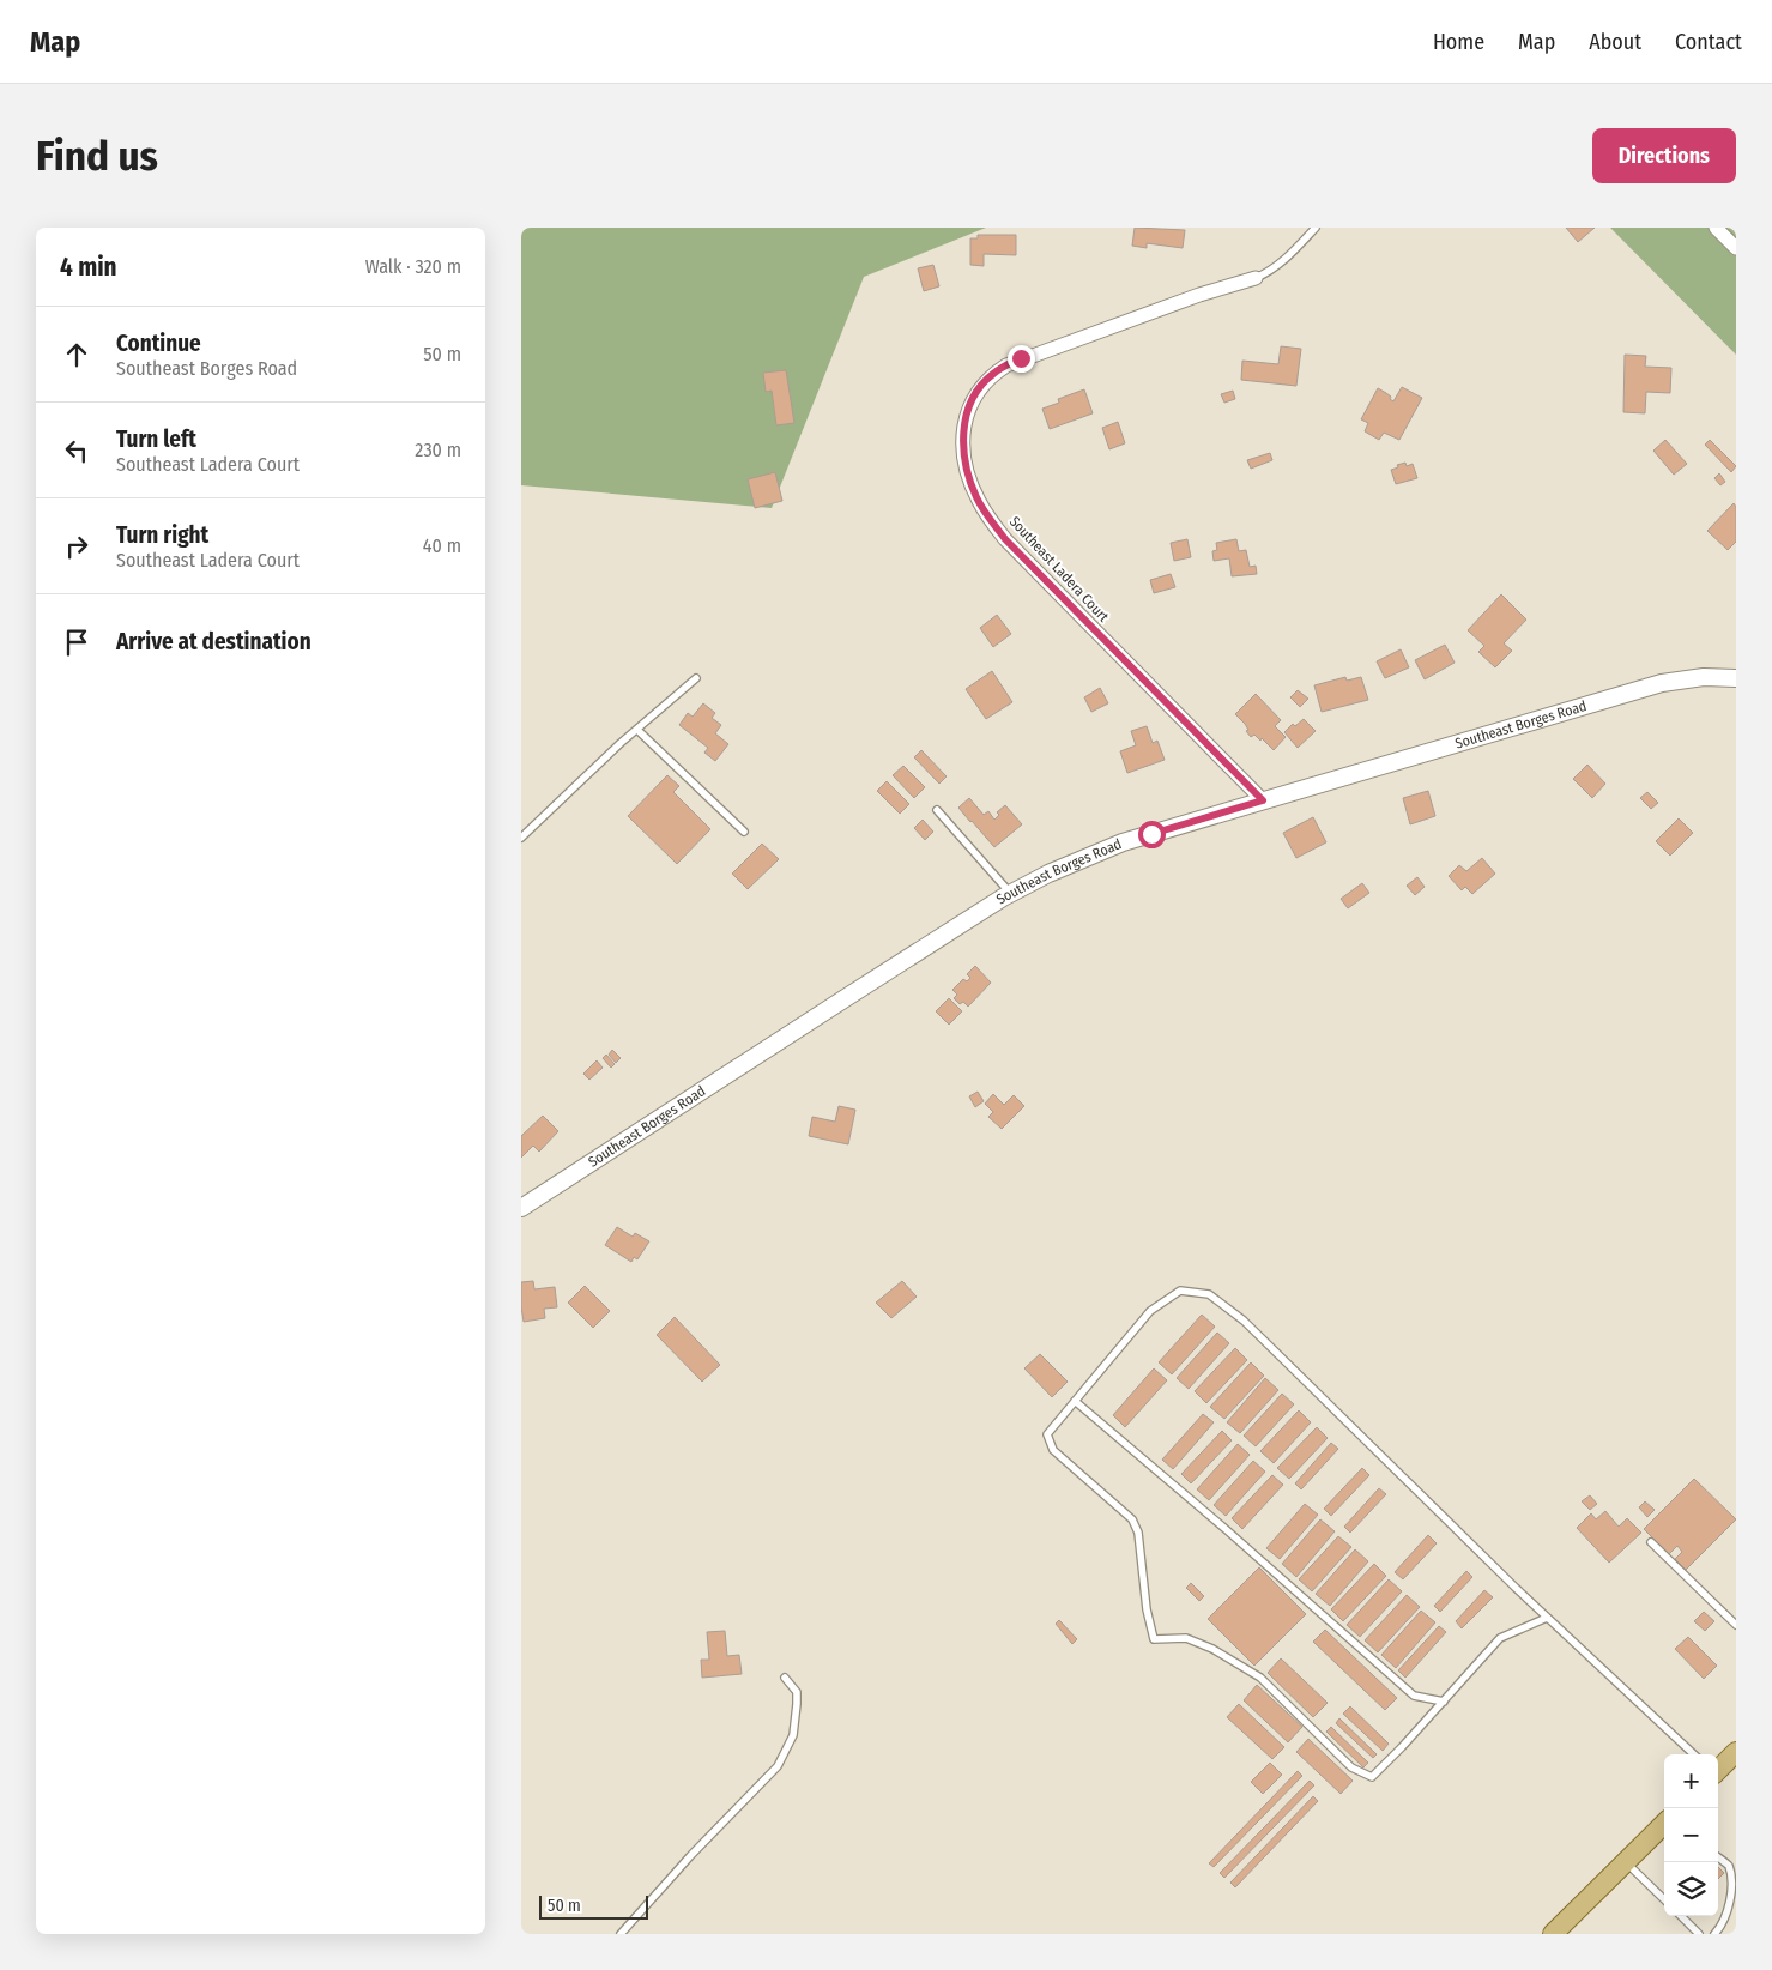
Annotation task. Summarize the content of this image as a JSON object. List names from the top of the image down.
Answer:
{
  "streets": {
    "street": ["Southeast Ladera Court", "Southeast Borges Road"]
  },
  "crossings": [
    ["Southeast Ladera Court", "Southeast Borges Road"]
  ],
  "scale_bar": "50 m",
  "page": {
    "header": "Map",
    "nav": [
      "Home",
      "Map",
      "About",
      "Contact"
    ],
    "buttons": "Directions",
    "title": "Find us",
    "heading": ["4 min", "Walk · 320 m"],
    "list": [
      ["Continue", "Southeast Borges Road", "50 m"],
      ["Turn left", "Southeast Ladera Court", "230 m"],
      ["Turn right", "Southeast Ladera Court", "40 m"],
      "Arrive at destination"
    ],
    "map_buttons": ["+", "−"],
    "scale": "50 m"
  }
}
